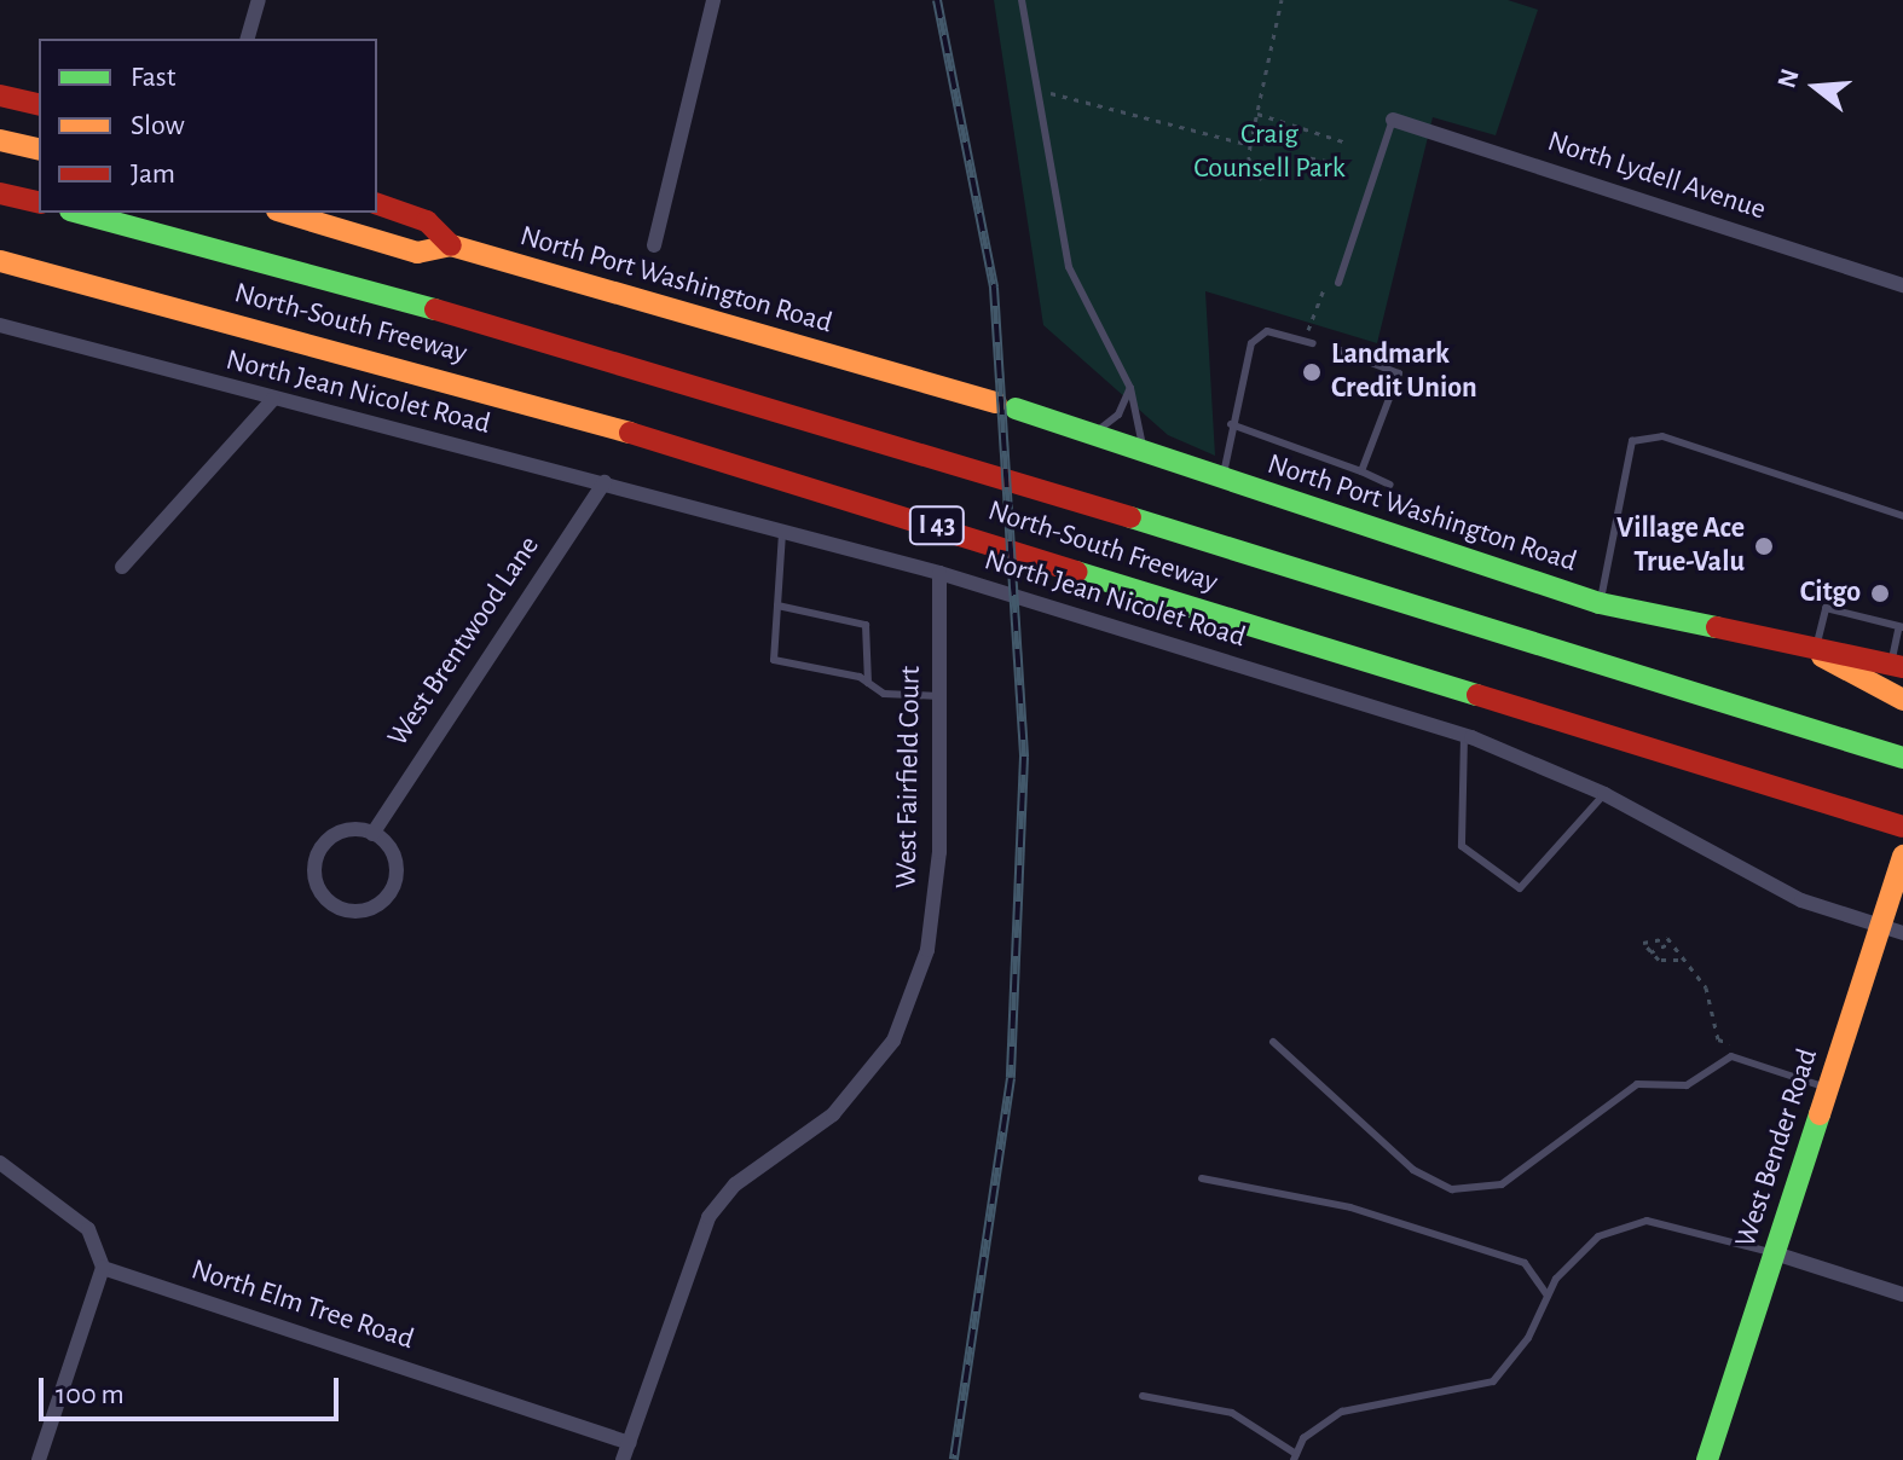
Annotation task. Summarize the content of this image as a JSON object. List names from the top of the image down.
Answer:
{
  "streets": {
    "main road": [
      "North Port Washington Road",
      "North-South Freeway",
      "I 43",
      "West Bender Road"
    ],
    "street": [
      "North Lydell Avenue",
      "North Jean Nicolet Road",
      "West Brentwood Lane",
      "West Fairfield Court",
      "North Elm Tree Road"
    ]
  },
  "crossings": [
    ["North Jean Nicolet Road", "West Brentwood Lane"],
    ["North Jean Nicolet Road", "West Fairfield Court"],
    ["North Jean Nicolet Road", "West Bender Road"],
    ["West Fairfield Court", "North Elm Tree Road"]
  ],
  "parks": ["Craig Counsell Park"],
  "places": ["Landmark Credit Union", "Village Ace True-Valu", "Citgo"],
  "legend": ["Fast", "Slow", "Jam"],
  "scale_bar": "100 m",
  "north": "left"
}
